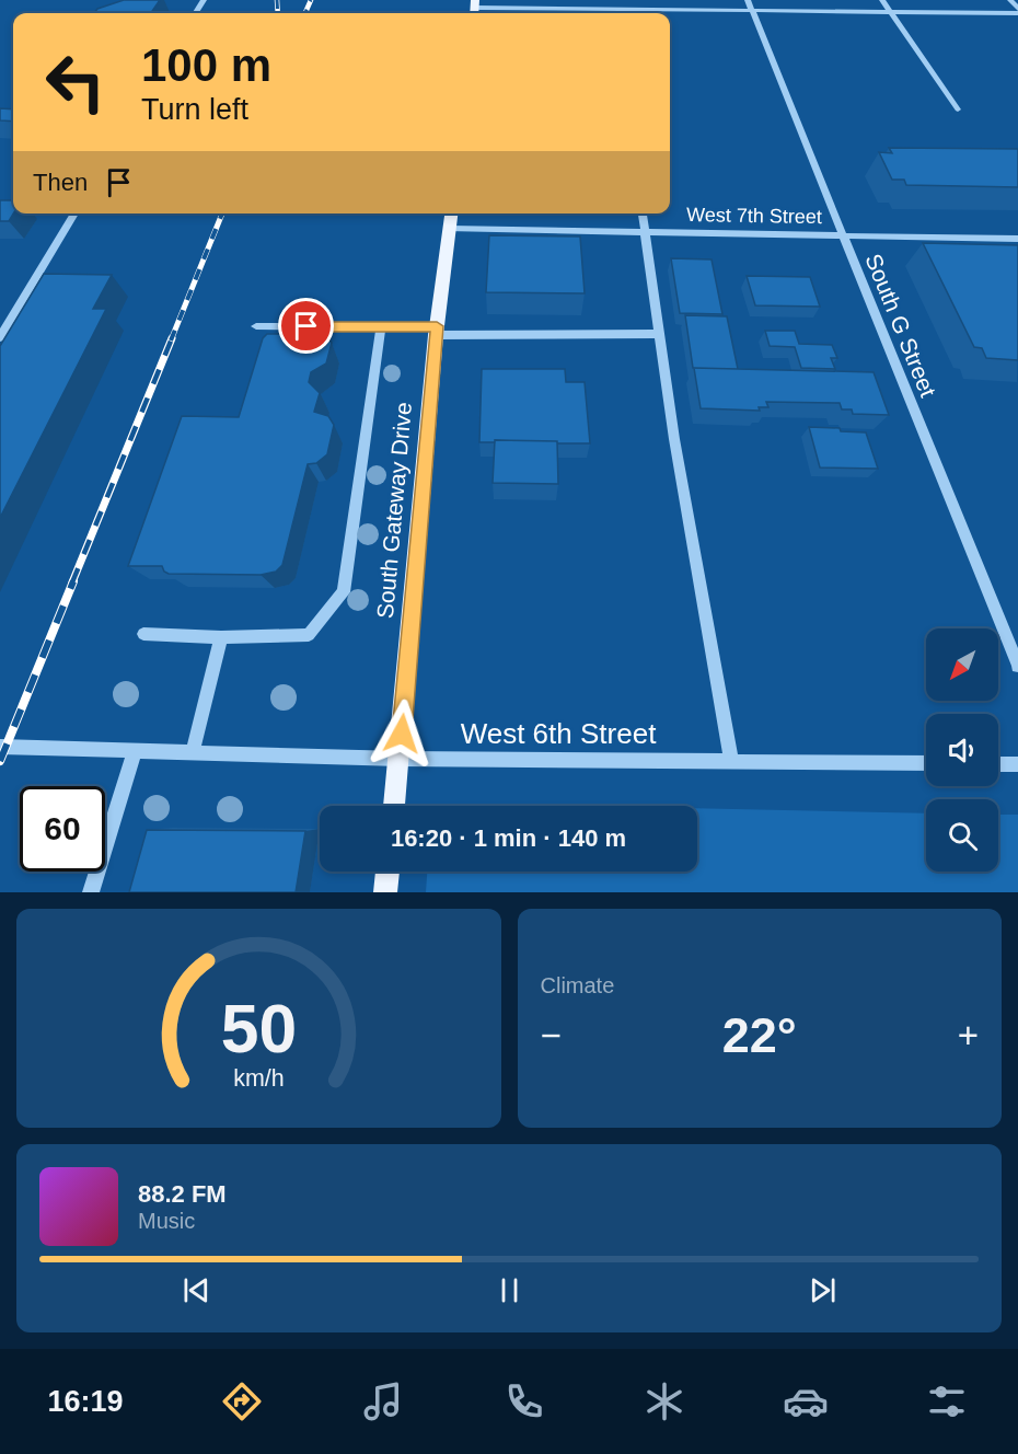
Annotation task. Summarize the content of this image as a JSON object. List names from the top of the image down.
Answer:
{
  "streets": {
    "main road": ["South Gateway Drive"],
    "street": ["West 7th Street", "South G Street", "West 6th Street"]
  },
  "crossings": [
    ["West 7th Street", "South G Street"],
    ["West 7th Street", "South Gateway Drive"],
    ["South Gateway Drive", "West 6th Street"]
  ],
  "north": "bottom left",
  "page": {
    "turn": ["100 m", "Turn left"],
    "then": "Then",
    "limit": "60",
    "trip": "16:20 · 1 min · 140 m",
    "tile": "Climate",
    "heat": ["−", "22°", "+"],
    "song": ["88.2 FM", "Music"],
    "tabs": "16:19",
    "gauge": ["50", "km/h"]
  }
}
